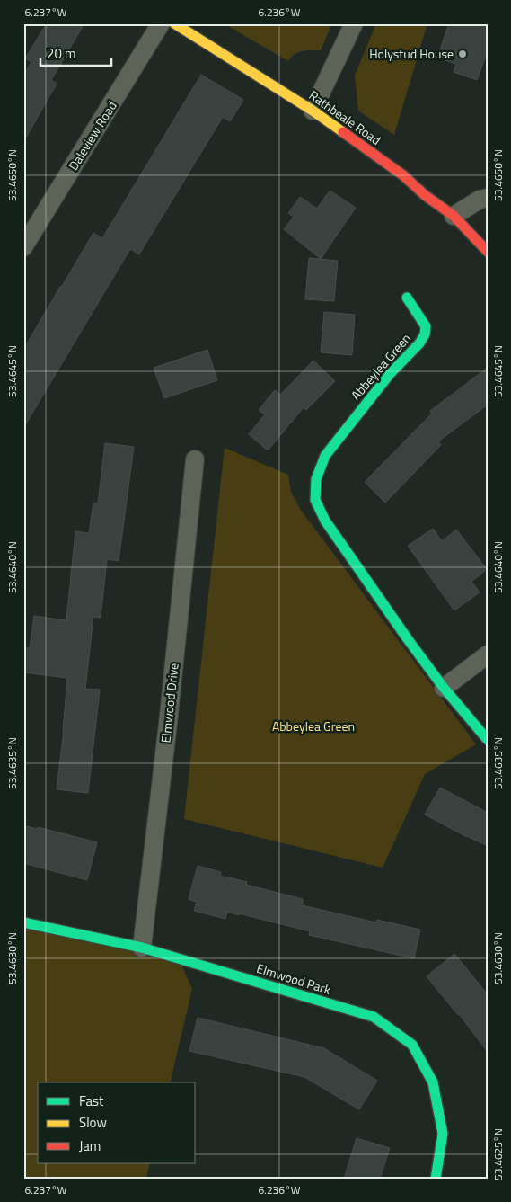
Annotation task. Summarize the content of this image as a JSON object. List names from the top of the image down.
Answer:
{
  "streets": {
    "street": [
      "Rathbeale Road",
      "Daleview Road",
      "Abbeylea Green",
      "Elmwood Drive",
      "Elmwood Park"
    ]
  },
  "crossings": [
    ["Elmwood Drive", "Elmwood Park"]
  ],
  "parks": ["Abbeylea Green"],
  "places": ["Holystud House"],
  "legend": ["Fast", "Slow", "Jam"],
  "scale_bar": "20 m",
  "coordinates": [
    "6.237°W",
    "6.236°W",
    "53.4650°N",
    "53.4645°N",
    "53.4640°N",
    "53.4635°N",
    "53.4630°N",
    "53.4625°N"
  ]
}
